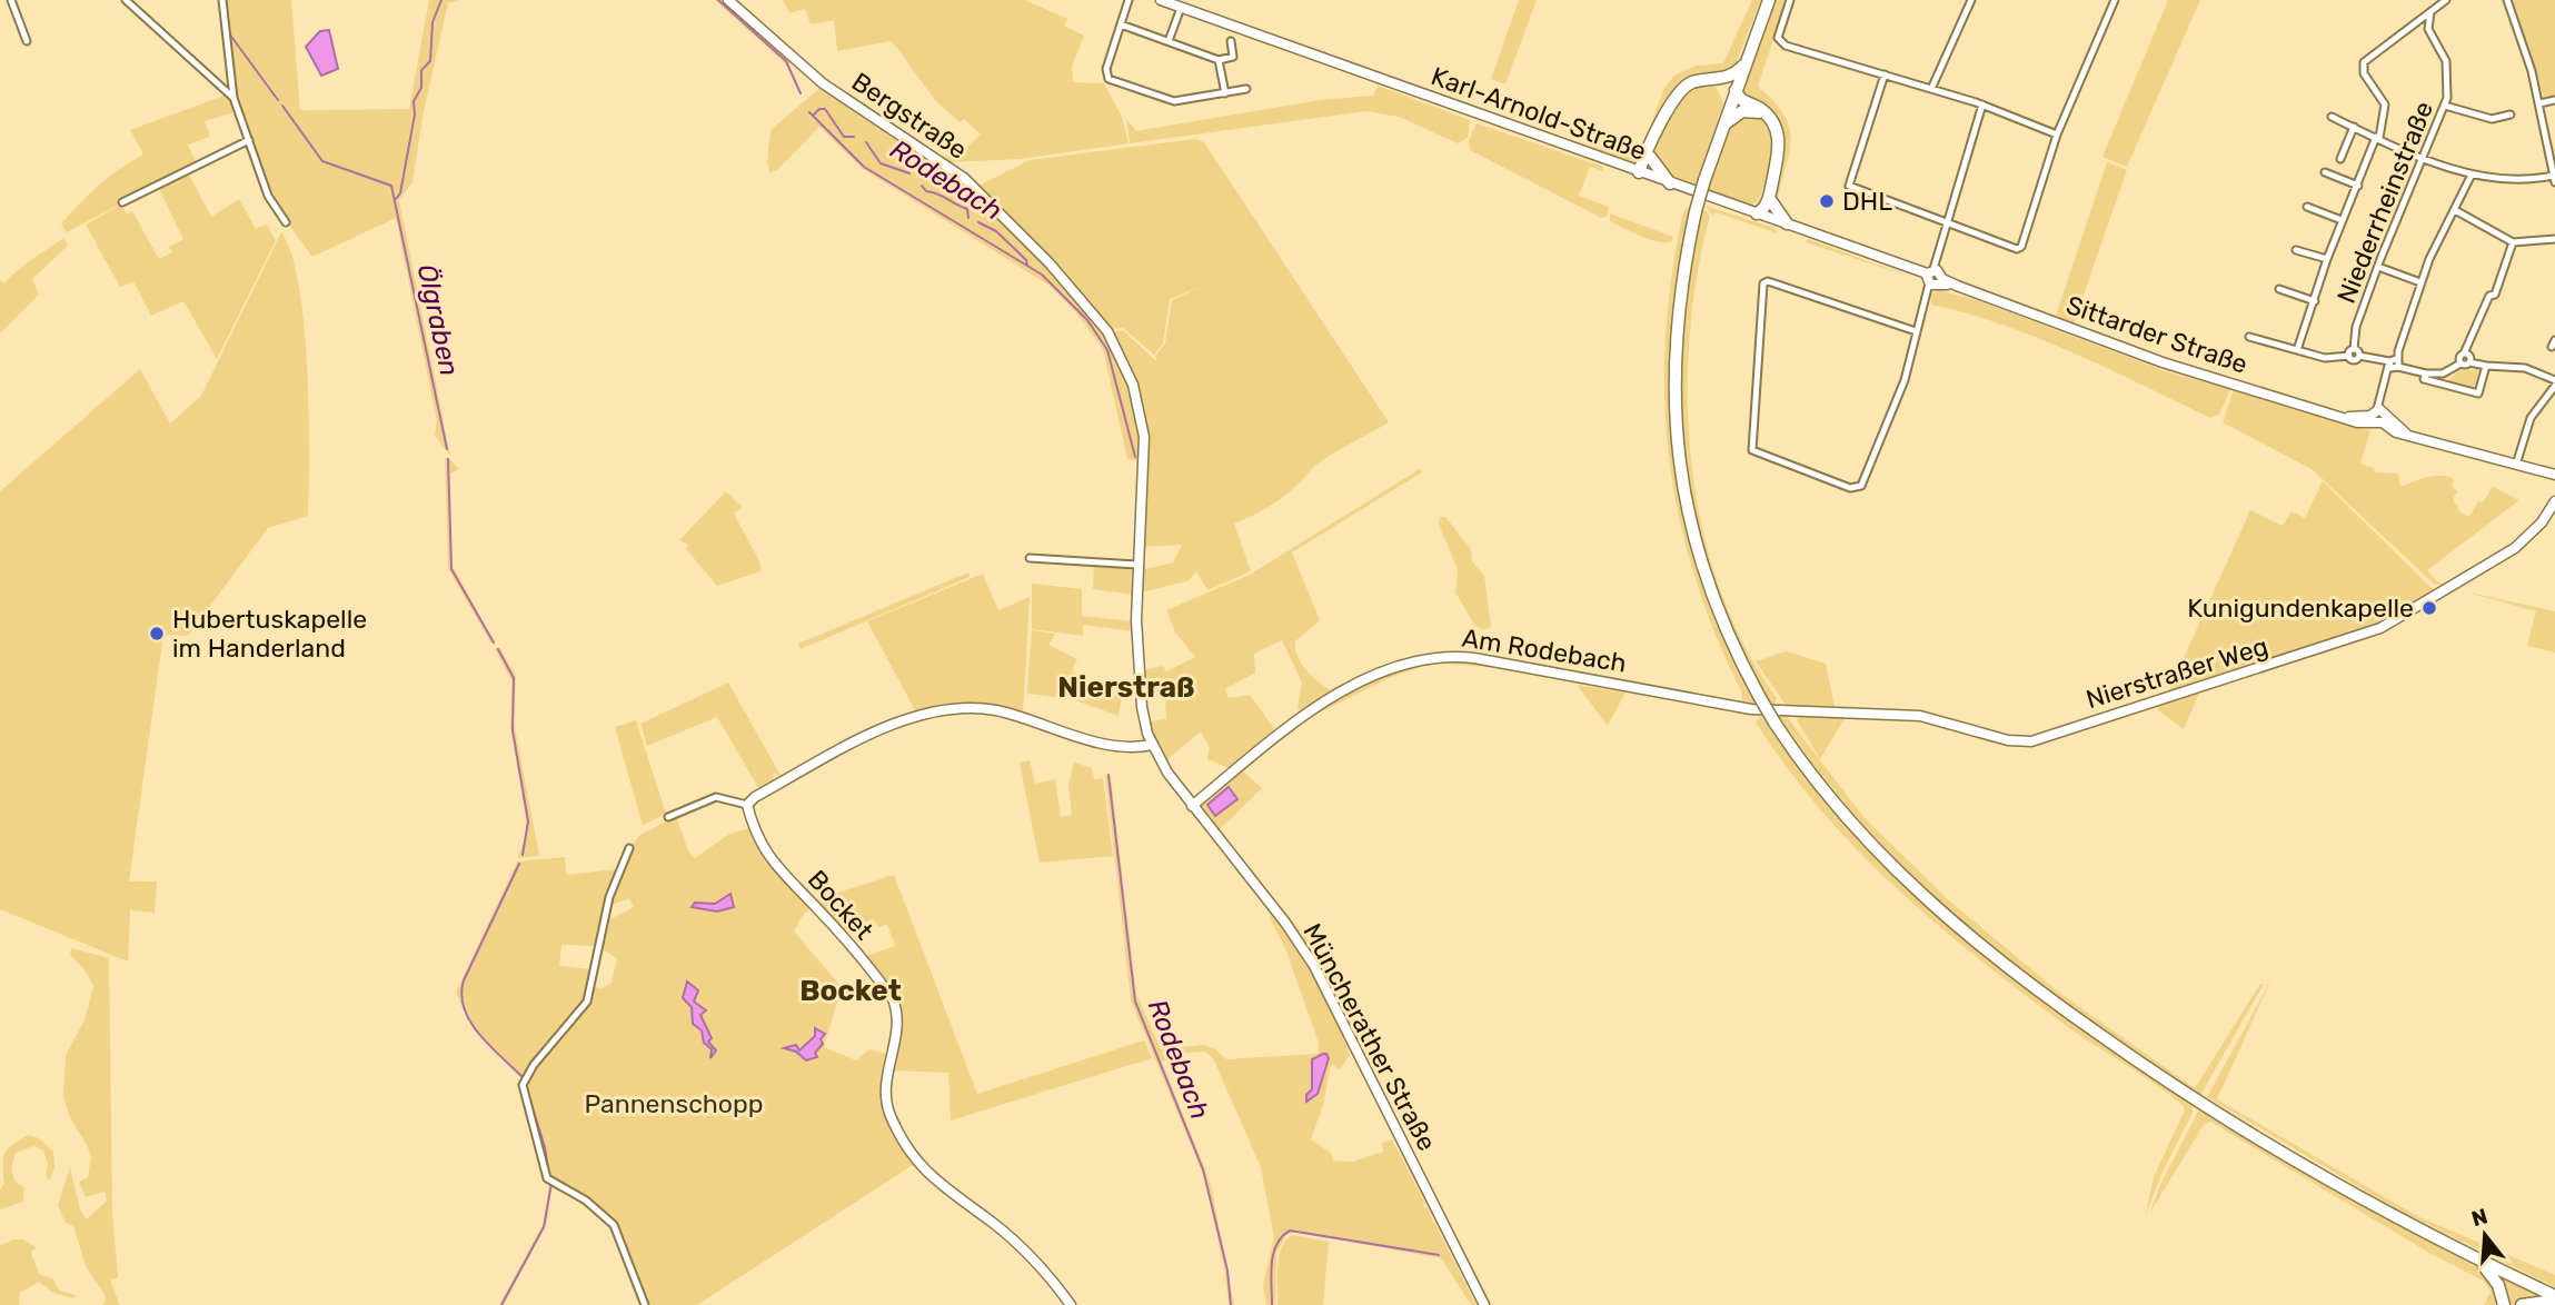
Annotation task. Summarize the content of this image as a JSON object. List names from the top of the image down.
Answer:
{
  "streets": {
    "street": [
      "Karl-Arnold-Straße",
      "Bergstraße",
      "Niederrheinstraße",
      "Sittarder Straße",
      "Am Rodebach",
      "Nierstraßer Weg",
      "Bocket",
      "Müncherather Straße"
    ]
  },
  "crossings": [
    ["Karl-Arnold-Straße", "Sittarder Straße"],
    ["Am Rodebach", "Nierstraßer Weg"],
    ["Am Rodebach", "Müncherather Straße"]
  ],
  "districts": ["Nierstraß", "Bocket"],
  "water": ["Rodebach", "Ölgraben"],
  "parks": ["Pannenschopp"],
  "places": ["DHL", "Kunigundenkapelle", "Hubertuskapelle im Handerland"],
  "north": "top"
}
